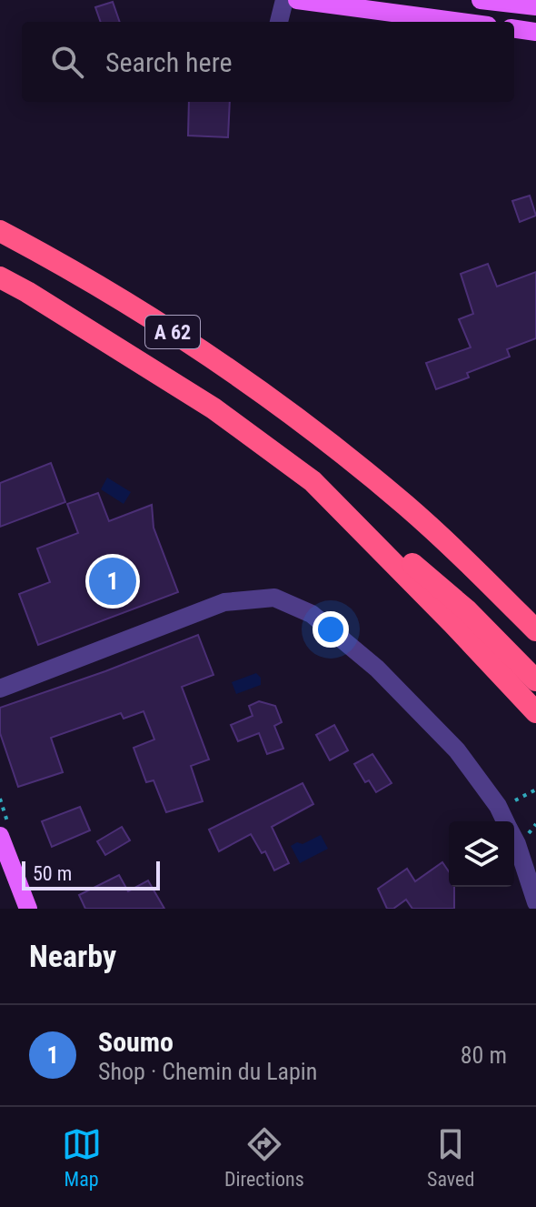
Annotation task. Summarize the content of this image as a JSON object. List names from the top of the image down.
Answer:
{
  "streets": {
    "highway": ["A 62"]
  },
  "scale_bar": "50 m",
  "page": {
    "search": "Search here",
    "pins": "1",
    "scale": "50 m",
    "heading": "Nearby",
    "list": [
      {
        "mark": "1",
        "name": "Soumo",
        "note": "Shop · Chemin du Lapin",
        "value": "80 m"
      }
    ],
    "nav": ["Map", "Directions", "Saved"]
  }
}
